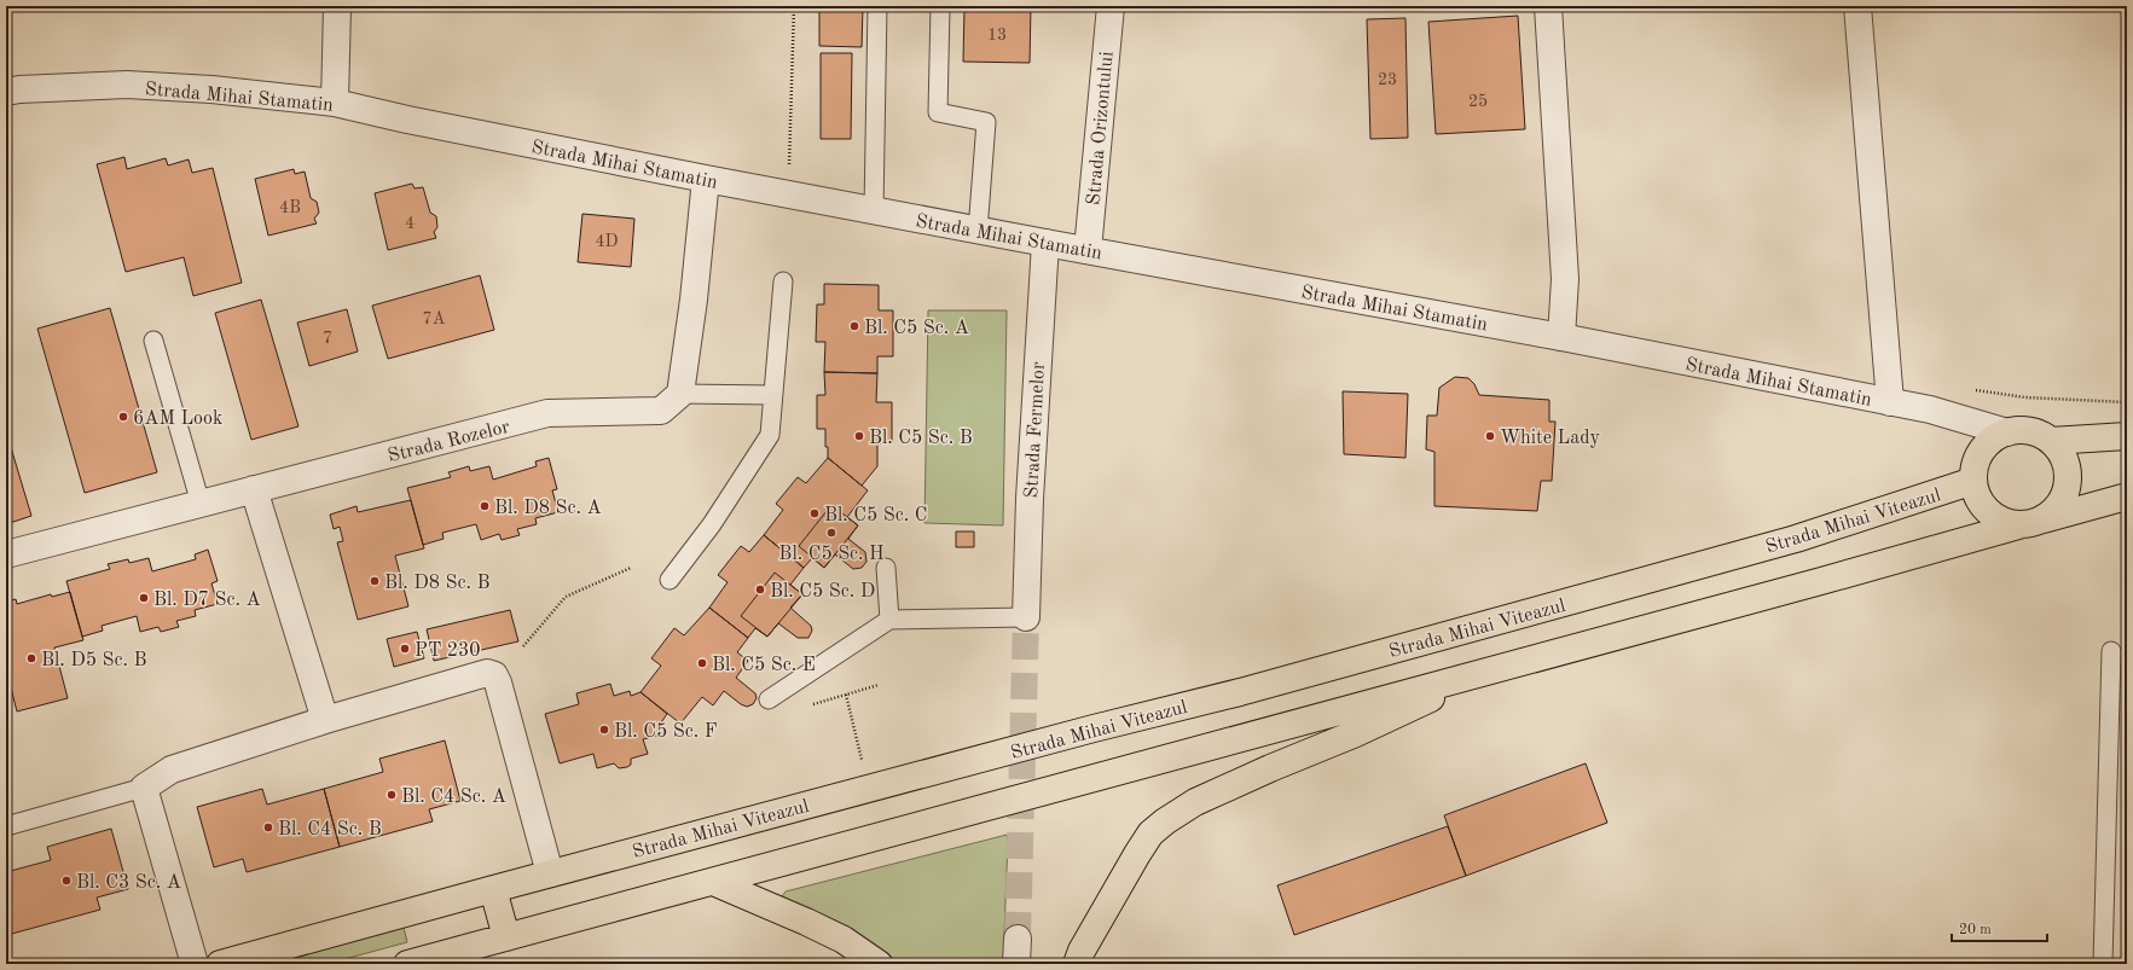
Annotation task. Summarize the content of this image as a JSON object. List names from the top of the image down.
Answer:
{
  "streets": {
    "main road": ["Strada Mihai Viteazul"],
    "street": [
      "Strada Mihai Stamatin",
      "Strada Orizontului",
      "Strada Fermelor",
      "Strada Rozelor"
    ]
  },
  "crossings": [
    ["Strada Mihai Stamatin", "Strada Orizontului"],
    ["Strada Mihai Stamatin", "Strada Fermelor"],
    ["Strada Mihai Stamatin", "Strada Mihai Viteazul"]
  ],
  "places": [
    "Bl. C5 Sc. A",
    "6AM Look",
    "Bl. C5 Sc. B",
    "White Lady",
    "Bl. D8 Sc. A",
    "Bl. C5 Sc. C",
    "Bl. C5 Sc. H",
    "Bl. D8 Sc. B",
    "Bl. C5 Sc. D",
    "Bl. D7 Sc. A",
    "PT 230",
    "Bl. D5 Sc. B",
    "Bl. C5 Sc. E",
    "Bl. C5 Sc. F",
    "Bl. C4 Sc. A",
    "Bl. C4 Sc. B",
    "Bl. C3 Sc. A"
  ],
  "house_numbers": [
    "13",
    "23",
    "25",
    "4B",
    "4",
    "4D",
    "7A",
    "7"
  ],
  "scale_bar": "20 m"
}
